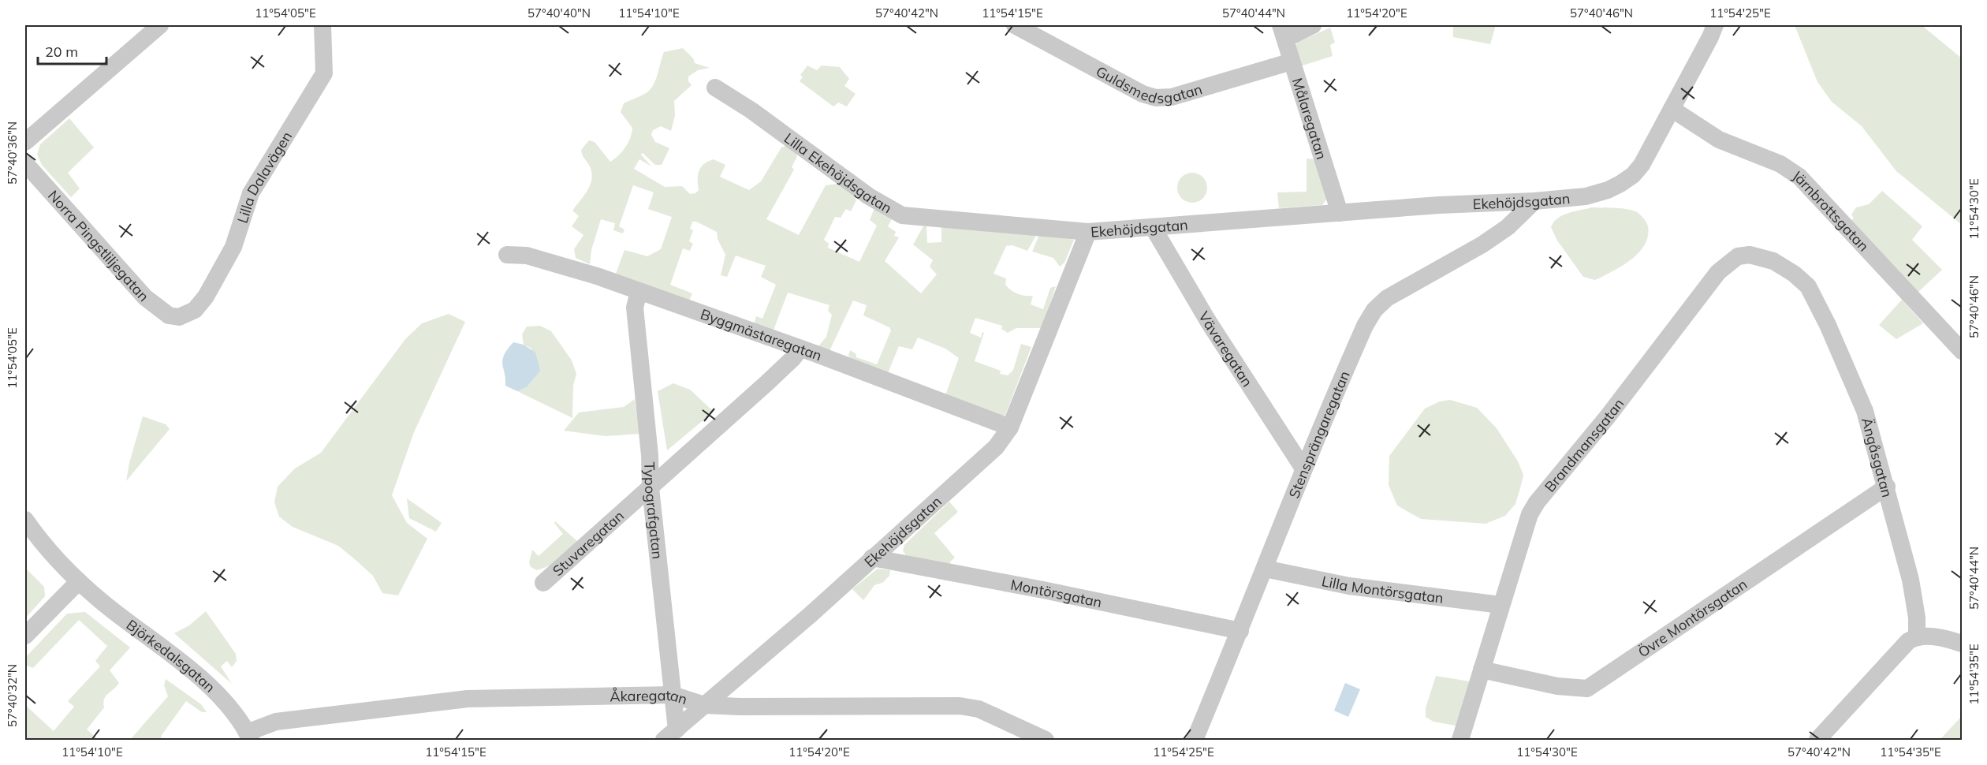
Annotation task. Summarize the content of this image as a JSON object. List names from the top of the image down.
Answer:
{
  "streets": {
    "street": [
      "Guldsmedsgatan",
      "Målaregatan",
      "Lilla Ekehöjdsgatan",
      "Lilla Dalavägen",
      "Ekehöjdsgatan",
      "Järnbrottsgatan",
      "Norra Pingstliljegatan",
      "Byggmästaregatan",
      "Vävaregatan",
      "Stensprängaregatan",
      "Brandmansgatan",
      "Ängåsgatan",
      "Typografgatan",
      "Stuvaregatan",
      "Lilla Montörsgatan",
      "Montörsgatan",
      "Övre Montörsgatan",
      "Björkedalsgatan",
      "Åkaregatan"
    ]
  },
  "crossings": [
    ["Guldsmedsgatan", "Målaregatan"],
    ["Målaregatan", "Ekehöjdsgatan"],
    ["Lilla Ekehöjdsgatan", "Ekehöjdsgatan"],
    ["Lilla Dalavägen", "Norra Pingstliljegatan"],
    ["Ekehöjdsgatan", "Järnbrottsgatan"],
    ["Ekehöjdsgatan", "Byggmästaregatan"],
    ["Ekehöjdsgatan", "Vävaregatan"],
    ["Ekehöjdsgatan", "Stensprängaregatan"],
    ["Ekehöjdsgatan", "Typografgatan"],
    ["Ekehöjdsgatan", "Montörsgatan"],
    ["Ekehöjdsgatan", "Åkaregatan"],
    ["Byggmästaregatan", "Typografgatan"],
    ["Byggmästaregatan", "Stuvaregatan"],
    ["Vävaregatan", "Stensprängaregatan"],
    ["Stensprängaregatan", "Lilla Montörsgatan"],
    ["Stensprängaregatan", "Montörsgatan"],
    ["Brandmansgatan", "Ängåsgatan"],
    ["Brandmansgatan", "Lilla Montörsgatan"],
    ["Brandmansgatan", "Övre Montörsgatan"],
    ["Ängåsgatan", "Övre Montörsgatan"],
    ["Typografgatan", "Stuvaregatan"],
    ["Typografgatan", "Åkaregatan"],
    ["Björkedalsgatan", "Åkaregatan"]
  ],
  "scale_bar": "20 m",
  "coordinates": [
    "11°54'05\"E",
    "57°40'40\"N",
    "11°54'10\"E",
    "57°40'42\"N",
    "11°54'15\"E",
    "57°40'44\"N",
    "11°54'20\"E",
    "57°40'46\"N",
    "11°54'25\"E",
    "57°40'36\"N",
    "11°54'30\"E",
    "11°54'35\"E",
    "57°40'32\"N"
  ]
}
